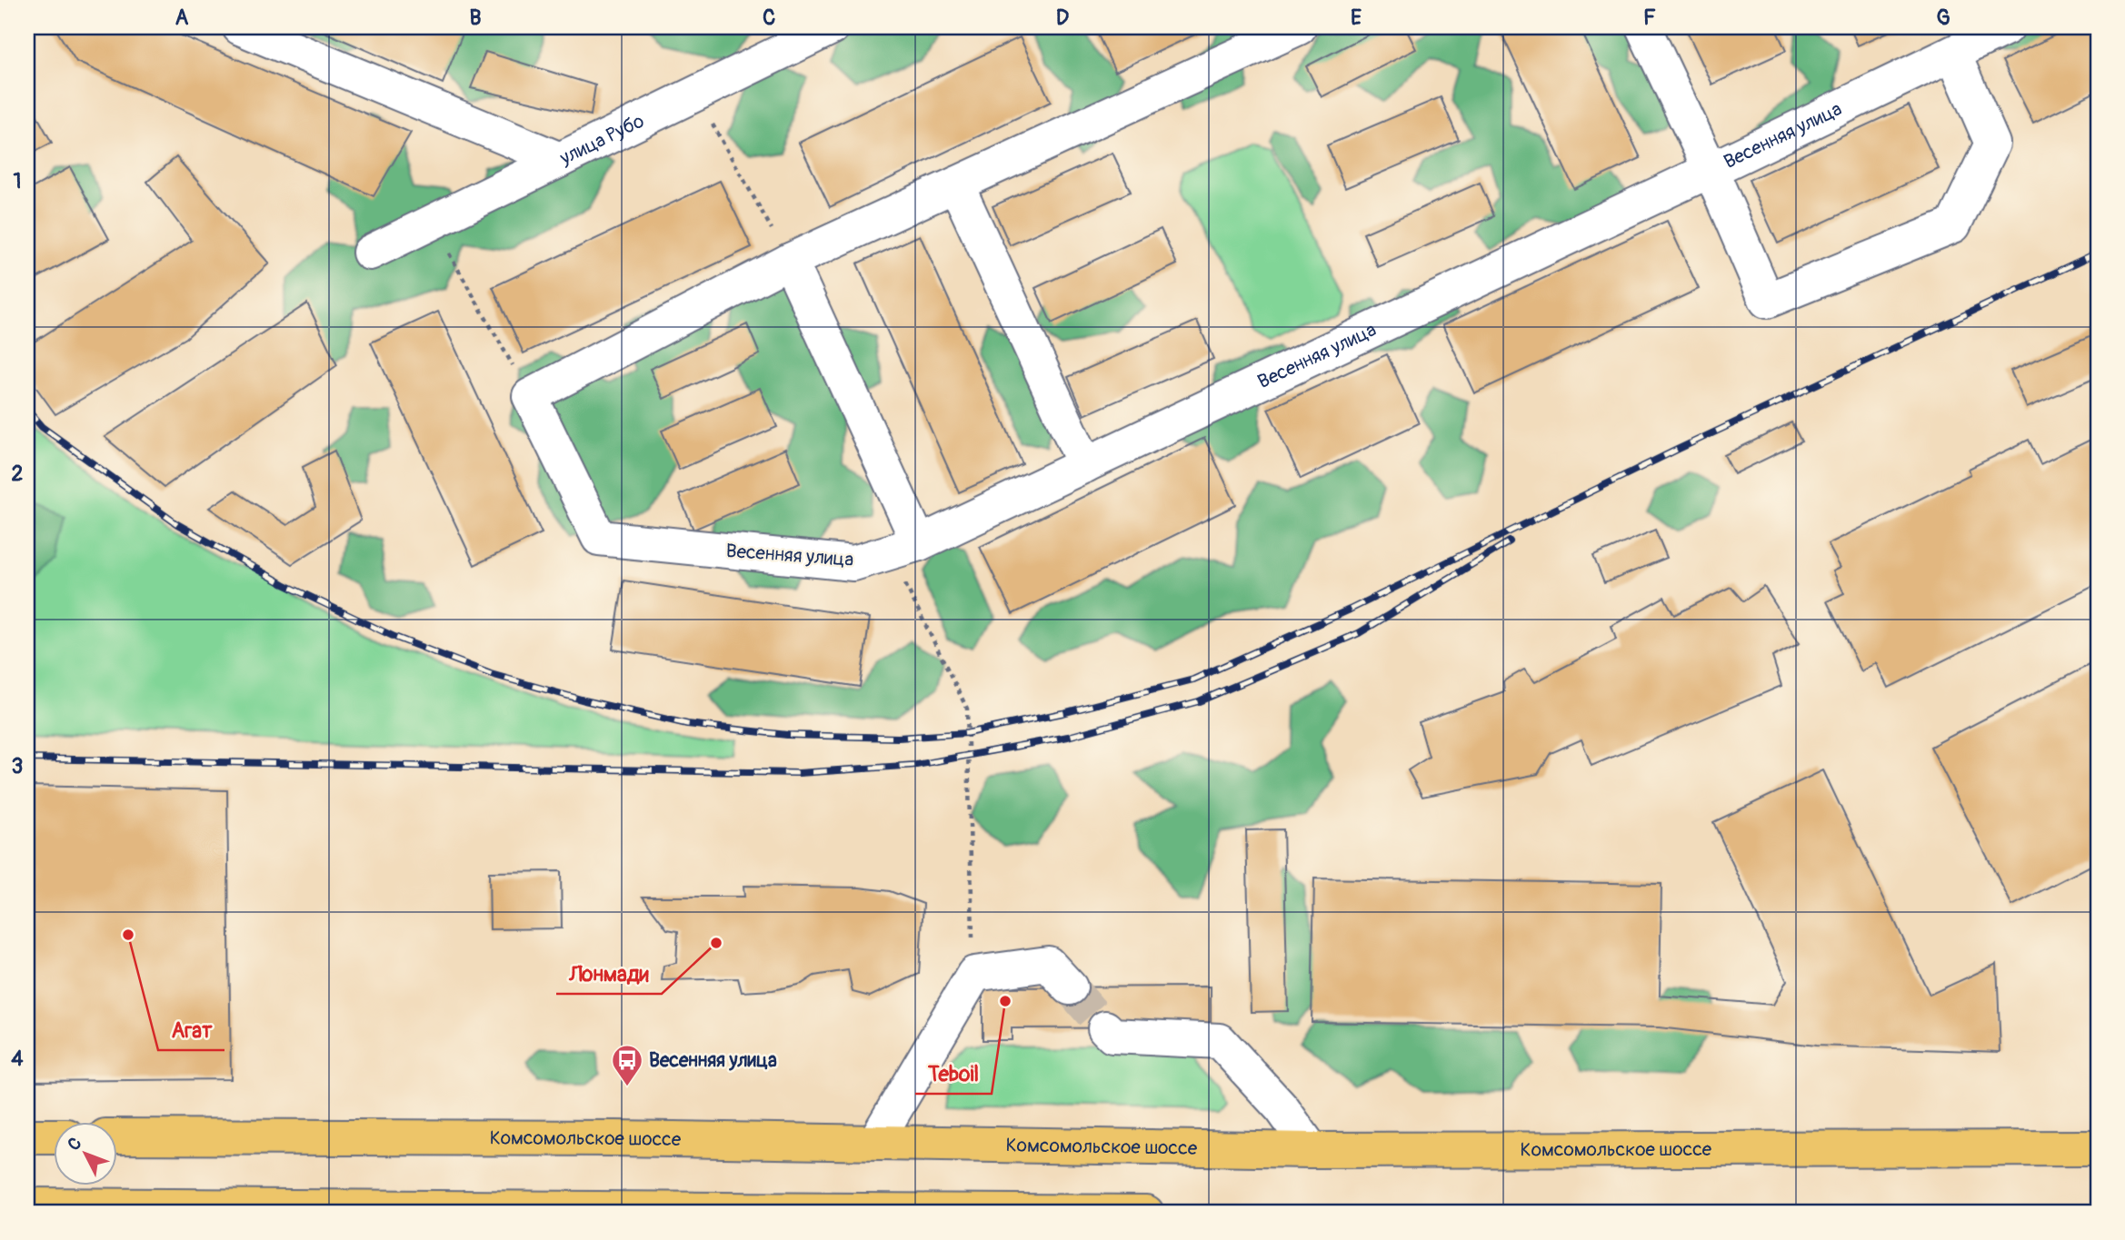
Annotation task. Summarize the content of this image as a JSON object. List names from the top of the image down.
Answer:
{
  "streets": {
    "main road": ["Комсомольское шоссе"],
    "street": ["Весенняя улица", "улица Рубо"]
  },
  "places": {
    "other": ["Агат", "Лонмади", "Teboil"],
    "bus stop": ["Весенняя улица"]
  },
  "north": "top left",
  "grid": {
    "columns": [
      "A",
      "B",
      "C",
      "D",
      "E",
      "F",
      "G"
    ],
    "rows": [
      "1",
      "2",
      "3",
      "4"
    ]
  }
}
